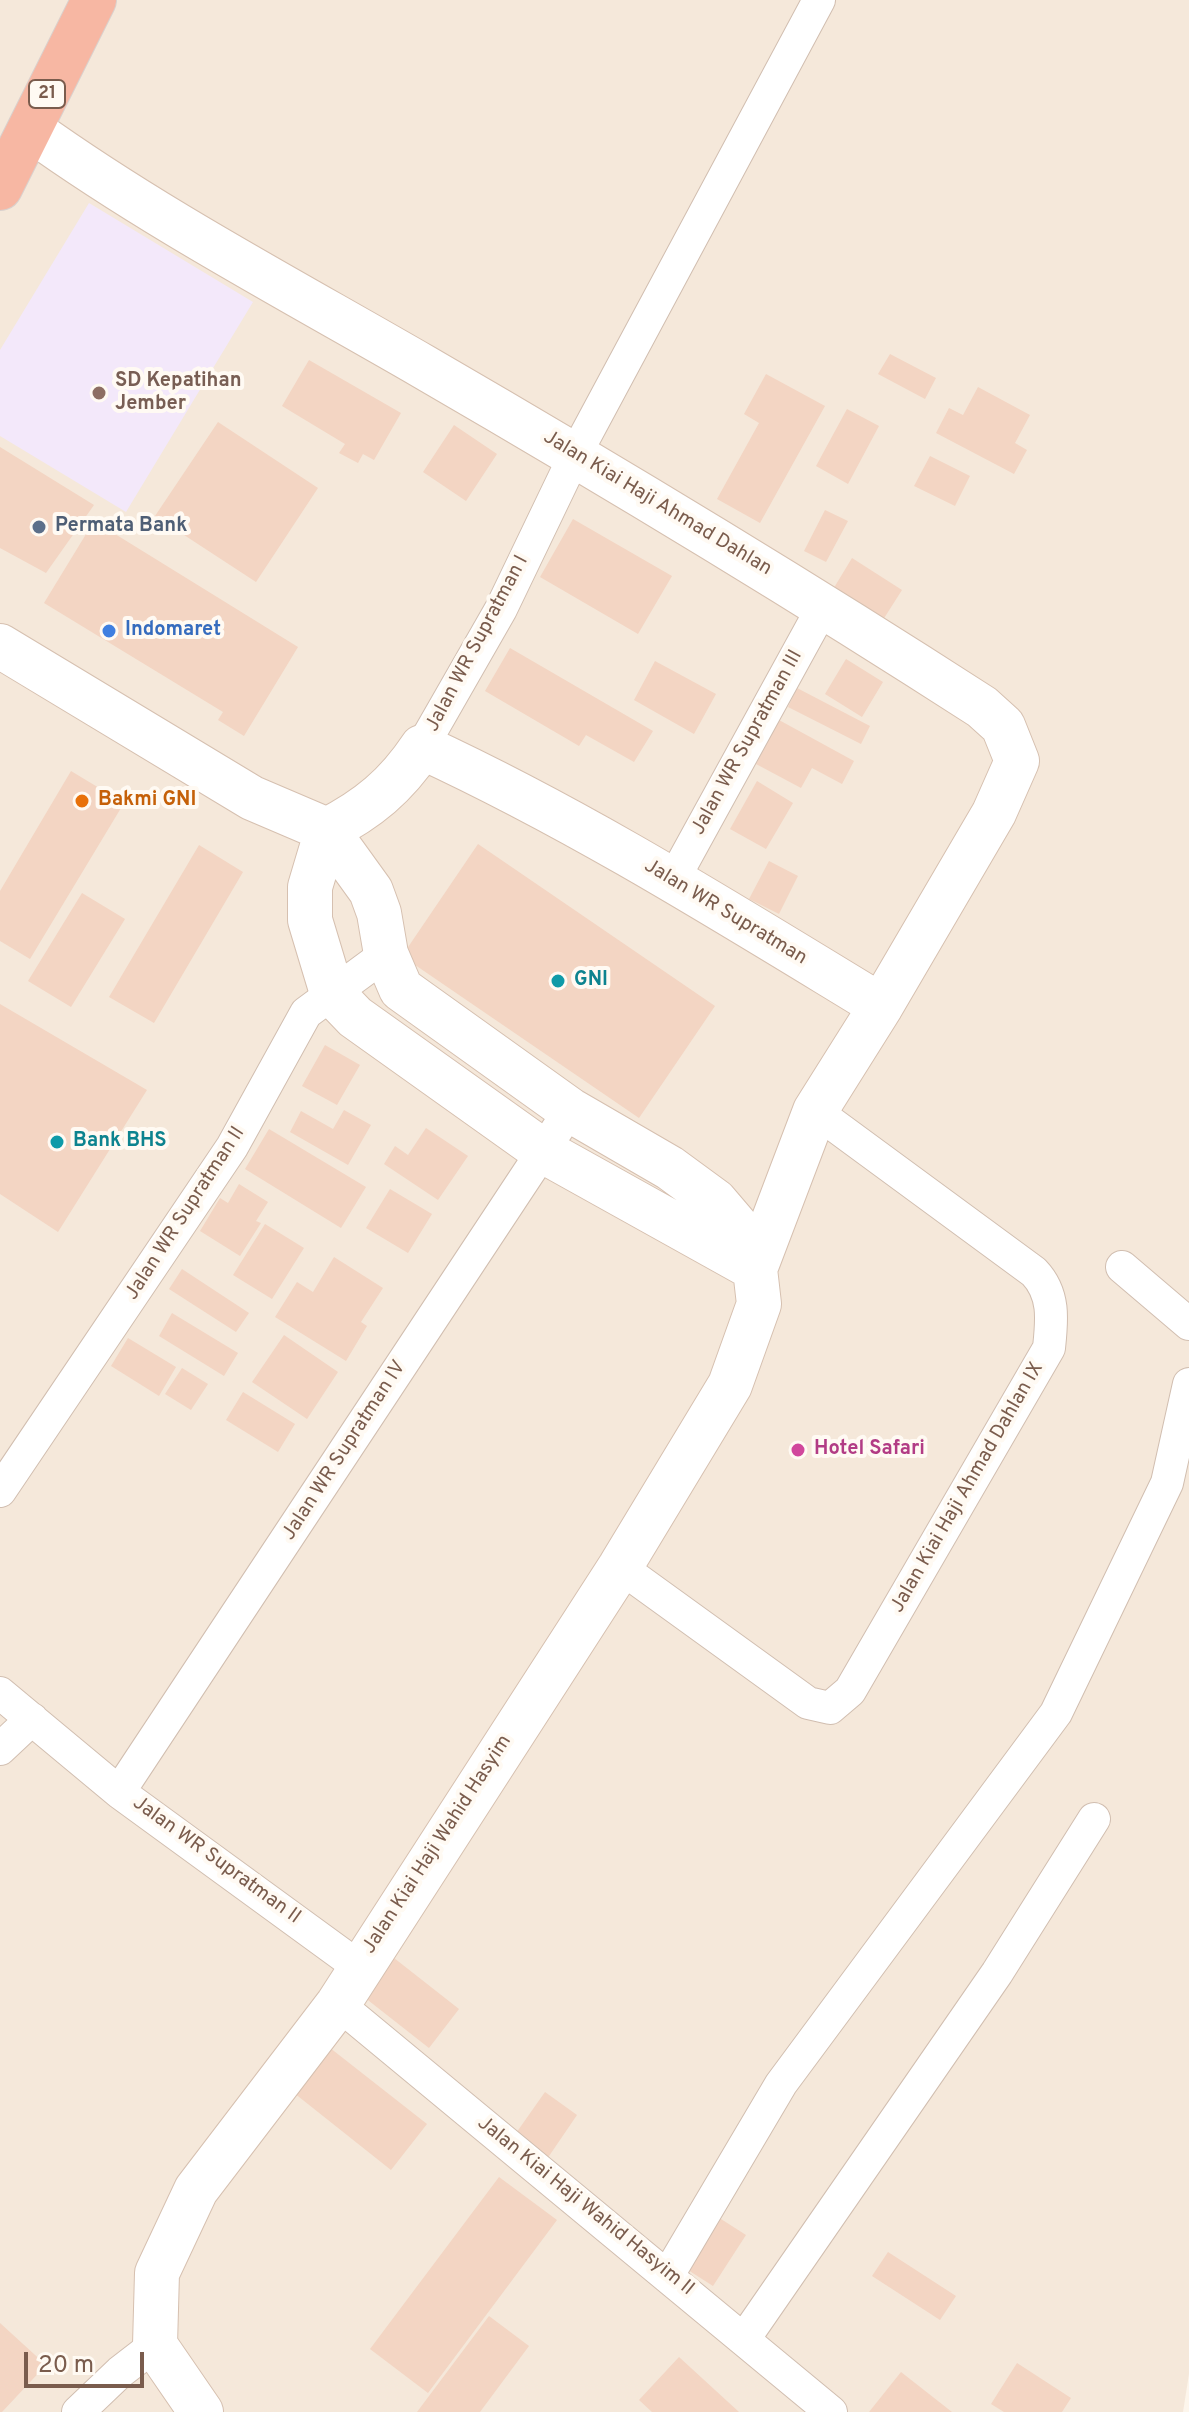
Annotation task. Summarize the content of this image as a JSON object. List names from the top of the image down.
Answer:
{
  "streets": {
    "highway": ["21"],
    "street": [
      "Jalan Kiai Haji Ahmad Dahlan",
      "Jalan WR Supratman I",
      "Jalan WR Supratman III",
      "Jalan WR Supratman",
      "Jalan WR Supratman II",
      "Jalan WR Supratman IV",
      "Jalan Kiai Haji Ahmad Dahlan IX",
      "Jalan Kiai Haji Wahid Hasyim",
      "Jalan Kiai Haji Wahid Hasyim II"
    ]
  },
  "crossings": [
    ["21", "Jalan Kiai Haji Ahmad Dahlan"],
    ["Jalan Kiai Haji Ahmad Dahlan", "Jalan WR Supratman I"],
    ["Jalan Kiai Haji Ahmad Dahlan", "Jalan WR Supratman III"],
    ["Jalan Kiai Haji Ahmad Dahlan", "Jalan WR Supratman"],
    ["Jalan WR Supratman I", "Jalan WR Supratman"],
    ["Jalan WR Supratman III", "Jalan WR Supratman"],
    ["Jalan WR Supratman II", "Jalan WR Supratman IV"],
    ["Jalan WR Supratman II", "Jalan Kiai Haji Wahid Hasyim"],
    ["Jalan Kiai Haji Ahmad Dahlan IX", "Jalan Kiai Haji Wahid Hasyim"],
    ["Jalan Kiai Haji Wahid Hasyim", "Jalan Kiai Haji Wahid Hasyim II"]
  ],
  "places": [
    "SD Kepatihan Jember",
    "Permata Bank",
    "Indomaret",
    "Bakmi GNI",
    "GNI",
    "Bank BHS",
    "Hotel Safari"
  ],
  "scale_bar": "20 m"
}
